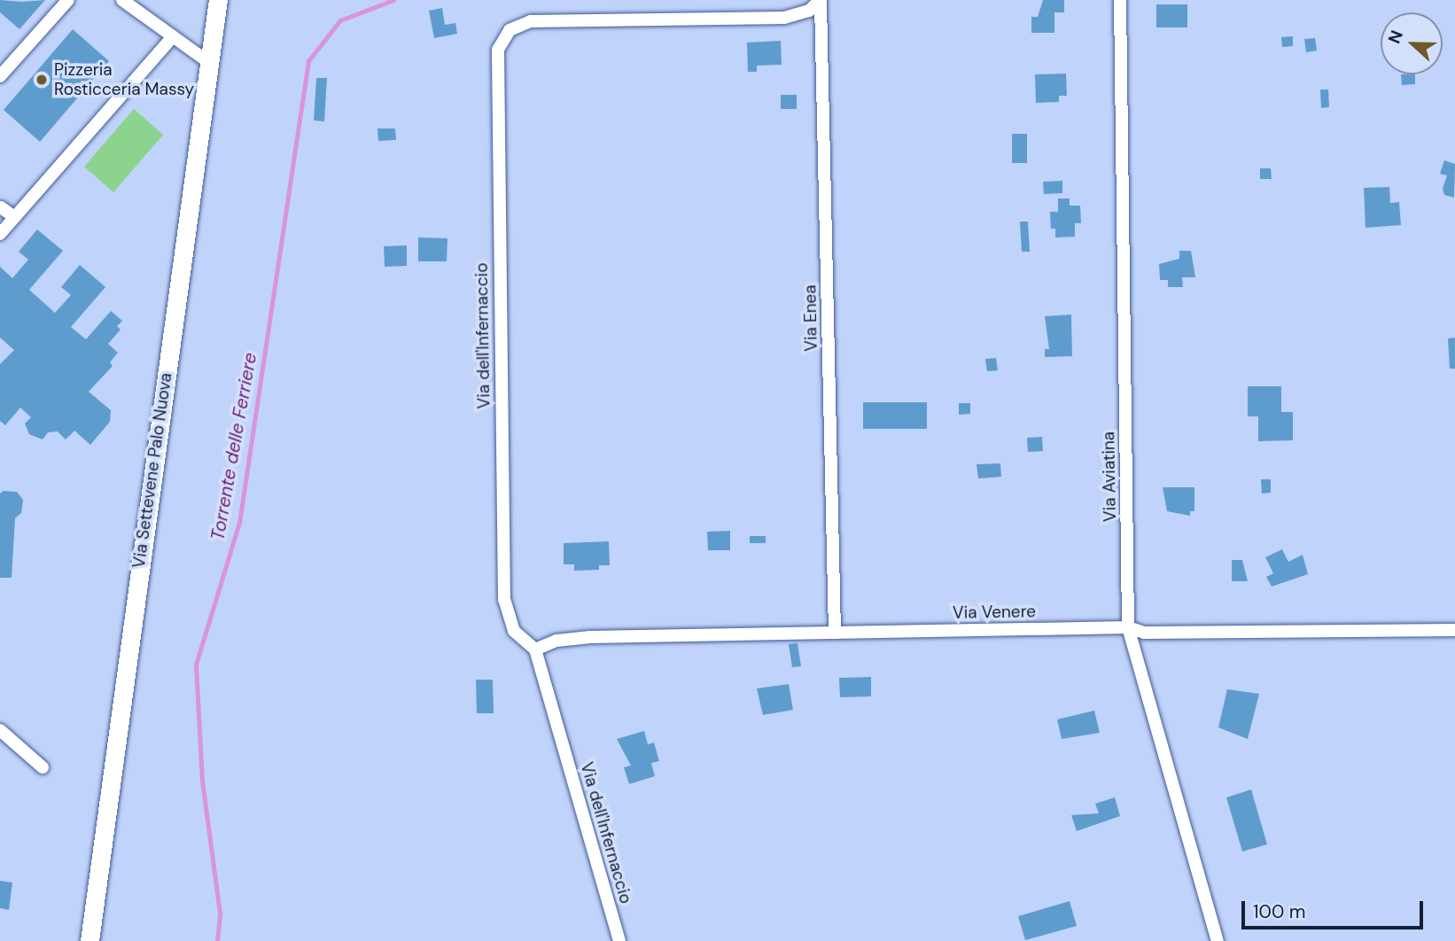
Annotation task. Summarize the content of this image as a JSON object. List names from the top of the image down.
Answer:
{
  "streets": {
    "main road": ["Via Settevene Palo Nuova"],
    "street": [
      "Via Enea",
      "Via dell'Infernaccio",
      "Via Aviatina",
      "Via Venere"
    ]
  },
  "crossings": [
    ["Via Enea", "Via dell'Infernaccio"],
    ["Via Enea", "Via Venere"],
    ["Via dell'Infernaccio", "Via Venere"],
    ["Via Aviatina", "Via Venere"]
  ],
  "water": ["Torrente delle Ferriere"],
  "places": ["Pizzeria Rosticceria Massy"],
  "scale_bar": "100 m",
  "north": "left"
}
